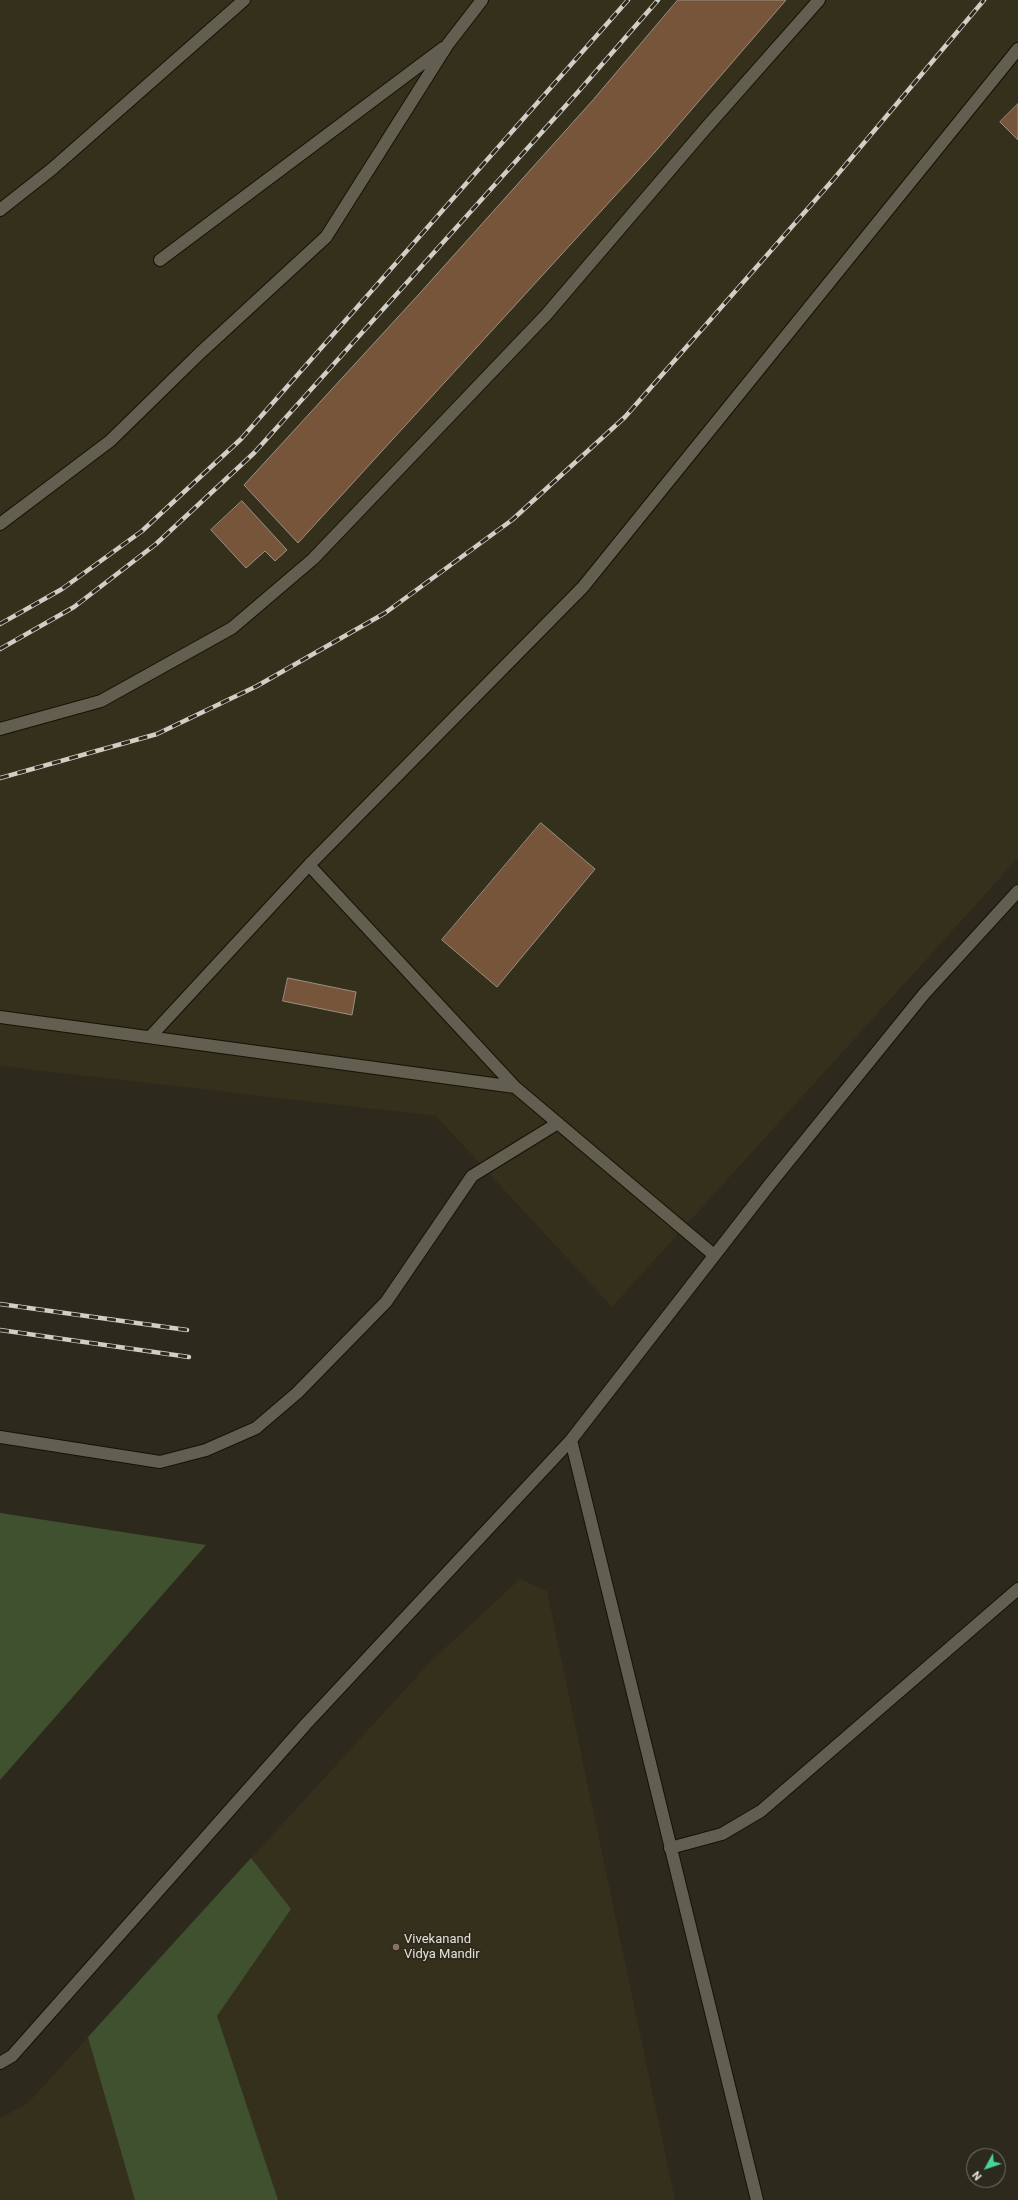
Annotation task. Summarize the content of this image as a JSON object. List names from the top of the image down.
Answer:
{
  "places": ["Vivekanand Vidya Mandir"],
  "north": "bottom left"
}
